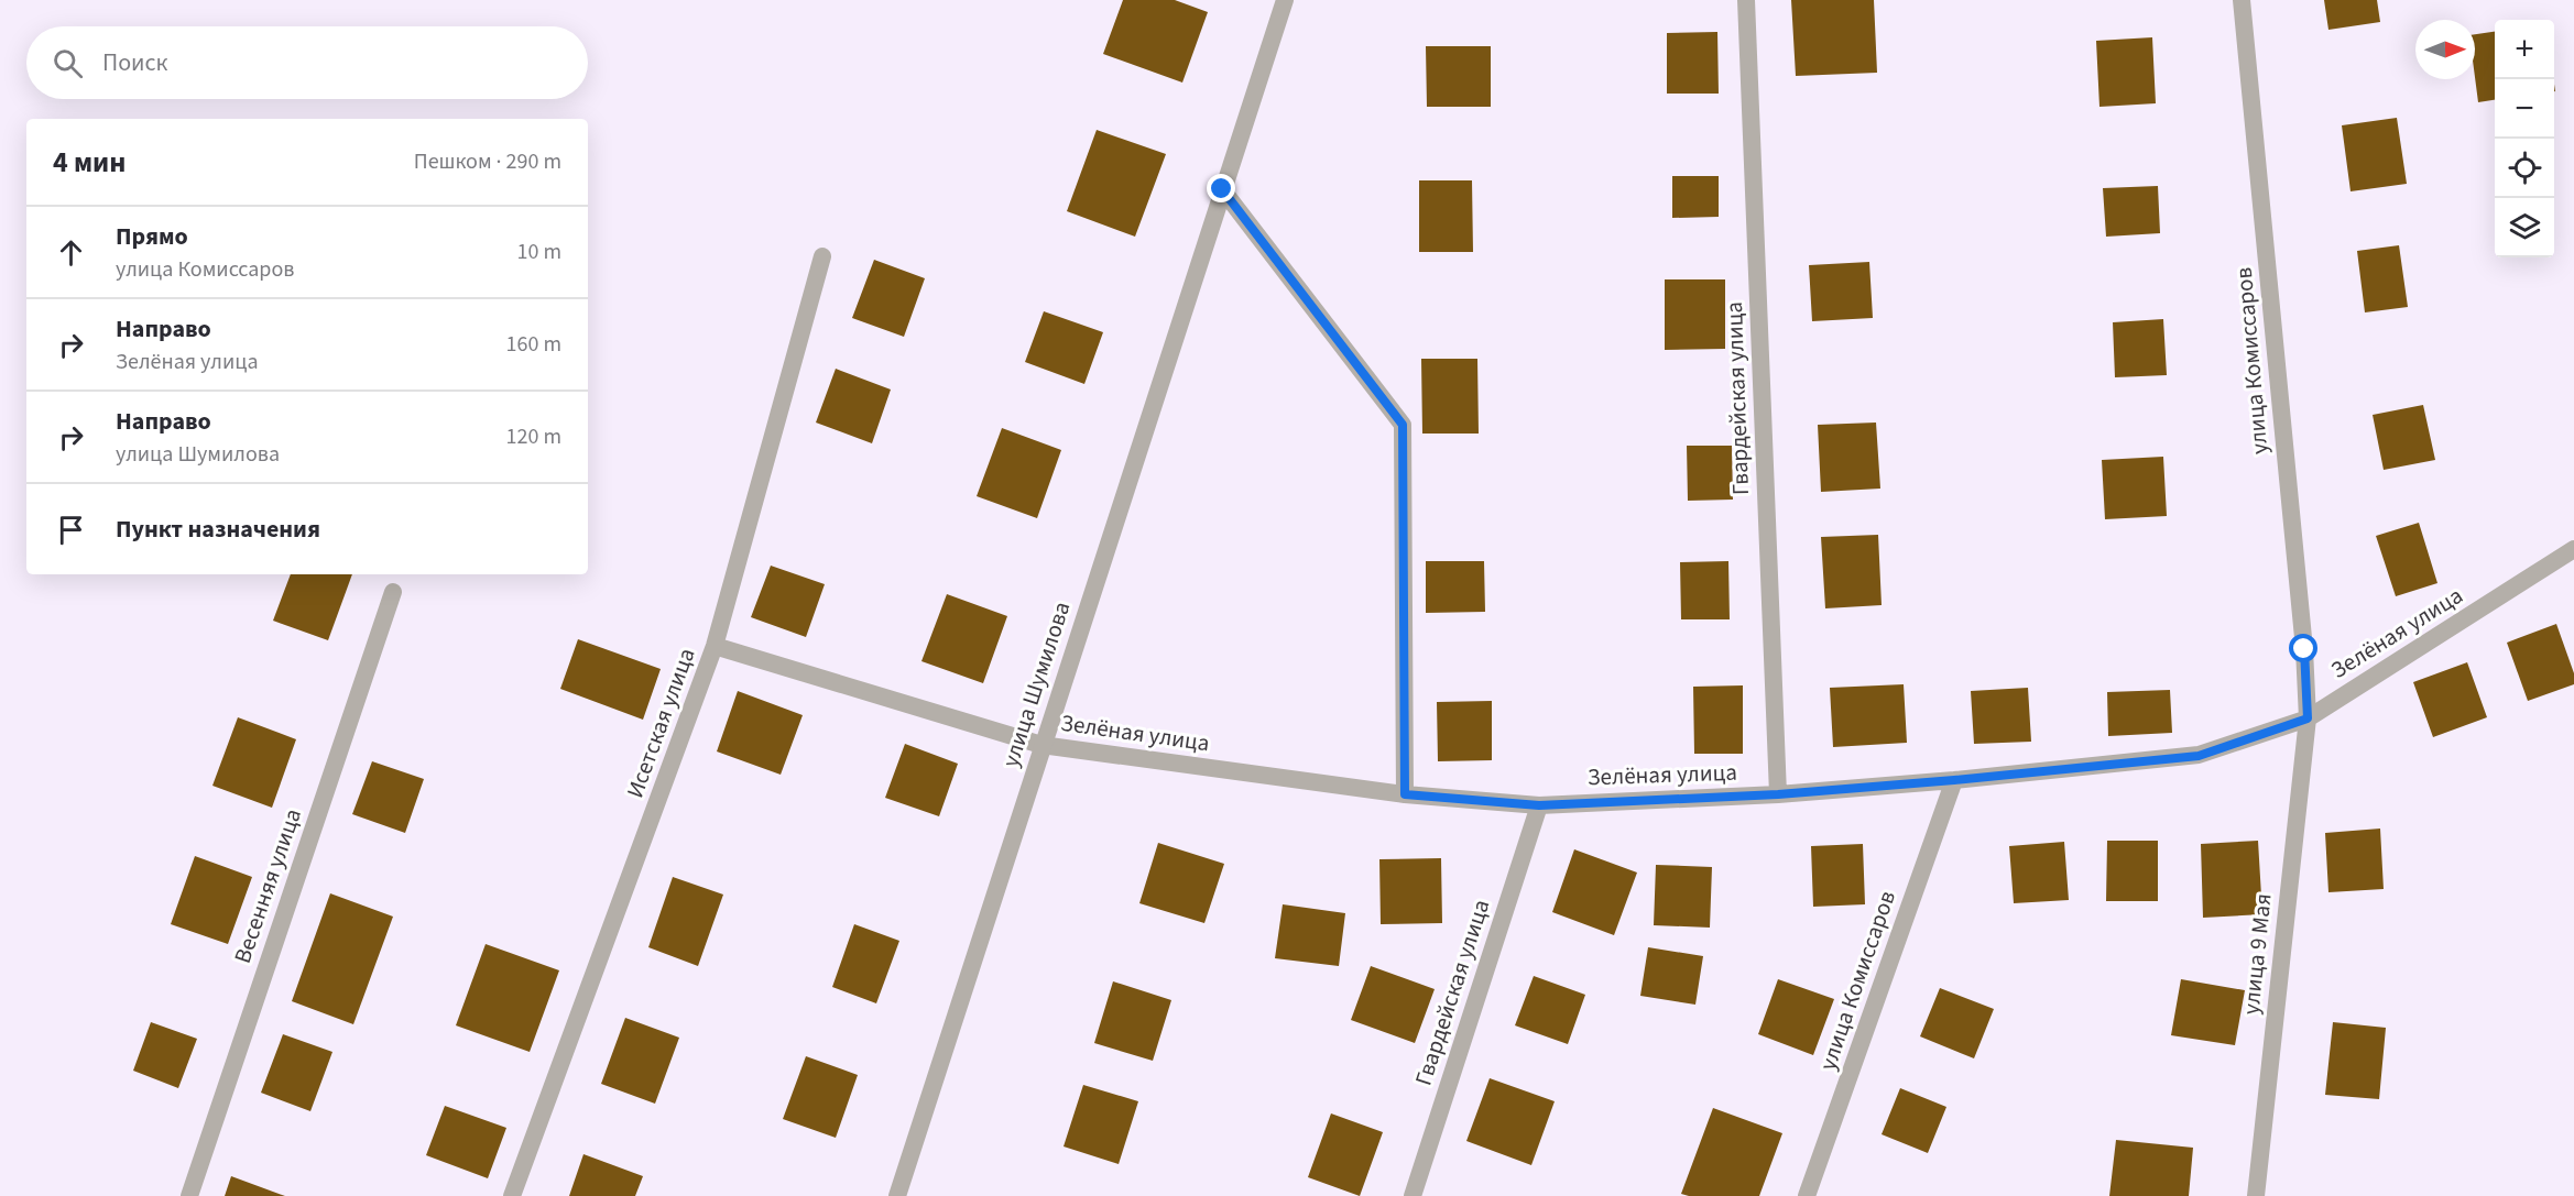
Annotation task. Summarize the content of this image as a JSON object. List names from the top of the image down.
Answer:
{
  "streets": {
    "street": [
      "улица Комиссаров",
      "Гвардейская улица",
      "Зелёная улица",
      "улица Шумилова",
      "Исетская улица",
      "Весенняя улица",
      "улица 9 Мая"
    ]
  },
  "crossings": [
    ["улица Комиссаров", "Зелёная улица"],
    ["улица Комиссаров", "улица 9 Мая"],
    ["Гвардейская улица", "Зелёная улица"],
    ["Зелёная улица", "улица Шумилова"],
    ["Зелёная улица", "Исетская улица"],
    ["Зелёная улица", "улица 9 Мая"]
  ],
  "north": "right",
  "page": {
    "map_buttons": ["+", "−"],
    "search": "Поиск",
    "heading": ["4 мин", "Пешком · 290 m"],
    "list": [
      ["Прямо", "улица Комиссаров", "10 m"],
      ["Направо", "Зелёная улица", "160 m"],
      ["Направо", "улица Шумилова", "120 m"],
      "Пункт назначения"
    ]
  }
}
